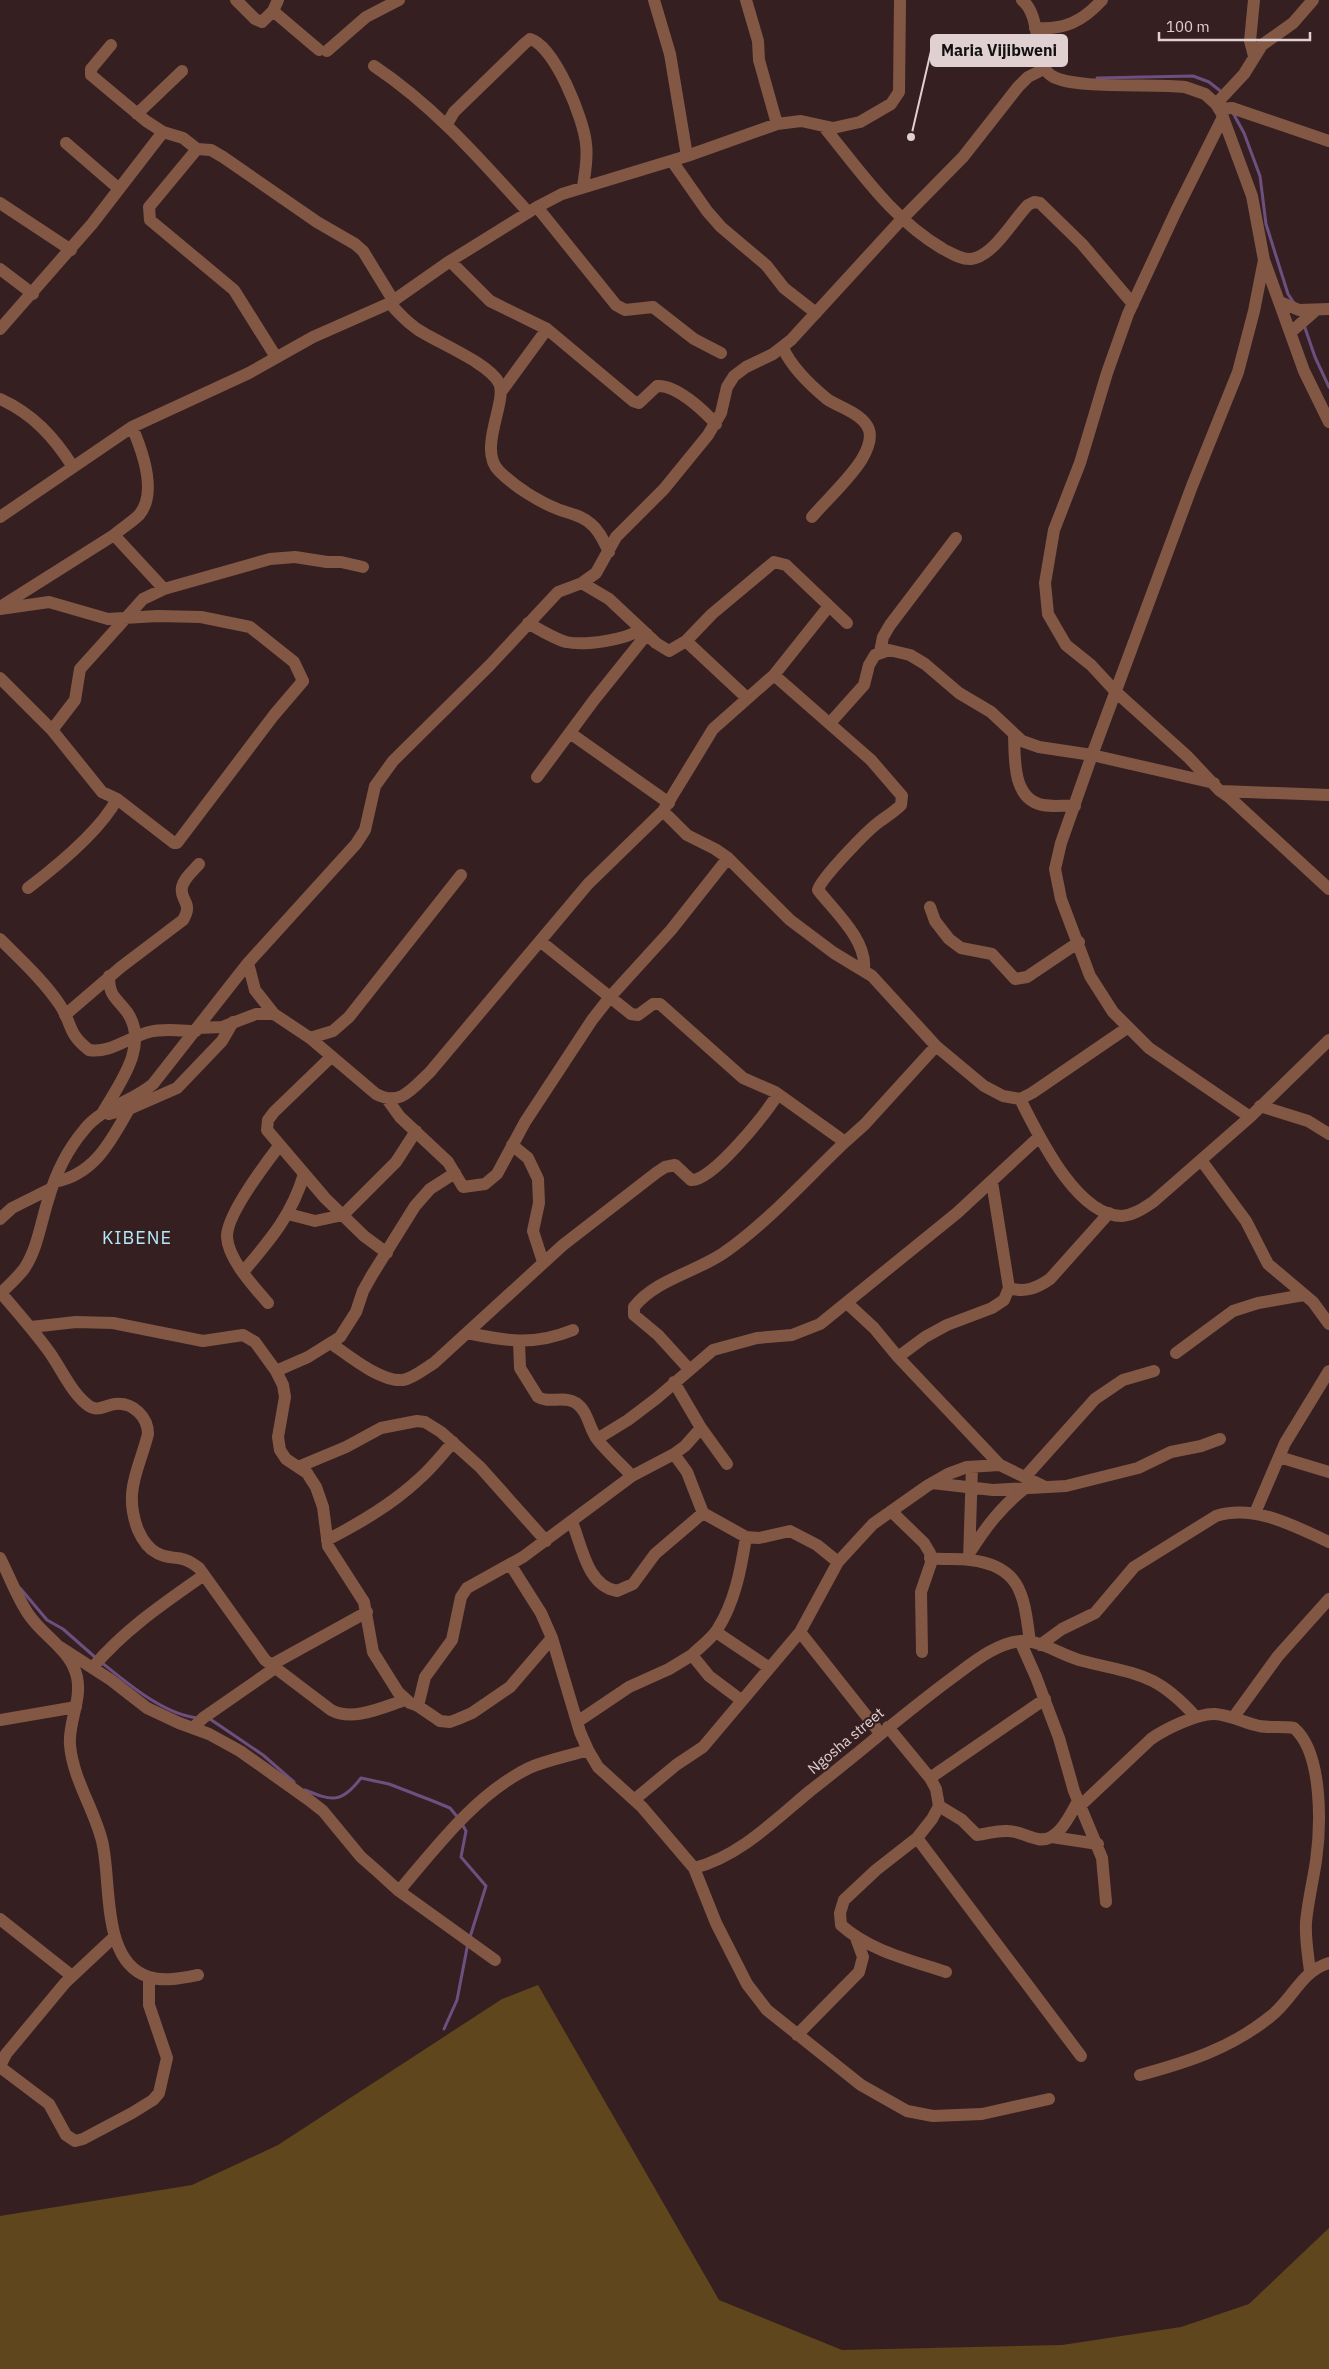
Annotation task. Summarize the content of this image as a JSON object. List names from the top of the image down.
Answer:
{
  "streets": {
    "street": ["Ngosha street"]
  },
  "districts": ["KIBENE"],
  "places": ["Maria Vijibweni"],
  "scale_bar": "100 m"
}
